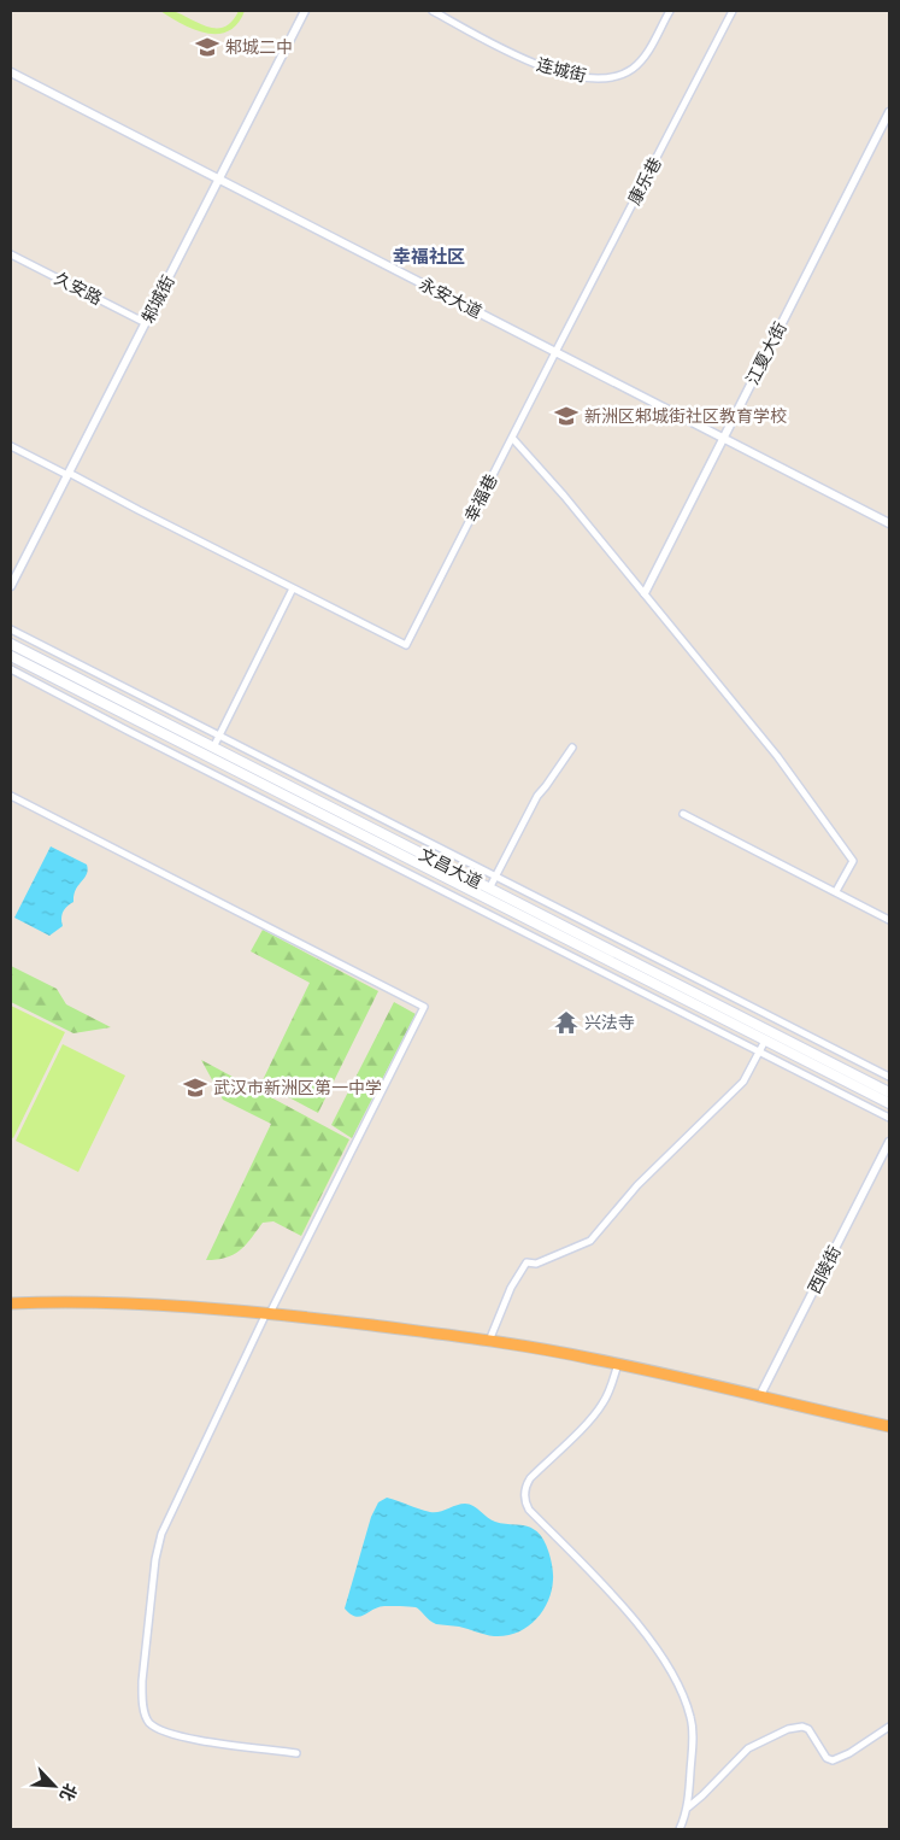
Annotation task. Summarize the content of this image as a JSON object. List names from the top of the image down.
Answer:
{
  "streets": {
    "main road": ["文昌大道"],
    "street": [
      "连城街",
      "康乐巷",
      "久安路",
      "永安大道",
      "邾城街",
      "江夏大街",
      "幸福巷",
      "西陵街"
    ]
  },
  "crossings": [
    ["康乐巷", "永安大道"],
    ["康乐巷", "幸福巷"],
    ["久安路", "邾城街"],
    ["永安大道", "邾城街"],
    ["永安大道", "江夏大街"],
    ["永安大道", "幸福巷"]
  ],
  "districts": ["幸福社区"],
  "places": {
    "school or university": ["邾城二中", "新洲区邾城街社区教育学校", "武汉市新洲区第一中学"],
    "temple": ["兴法寺"]
  },
  "north": "bottom right"
}
